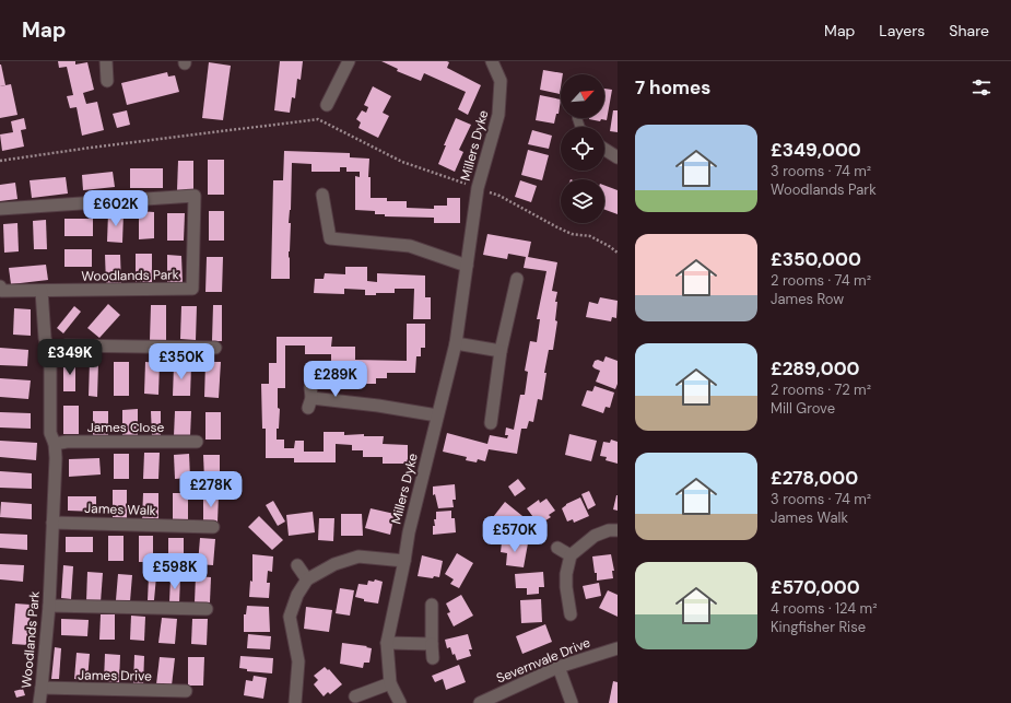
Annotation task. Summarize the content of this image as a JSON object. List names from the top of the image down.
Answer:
{
  "streets": {
    "street": [
      "Millers Dyke",
      "Woodlands Park",
      "James Close",
      "James Walk",
      "Severnvale Drive",
      "James Drive"
    ]
  },
  "crossings": [
    ["Woodlands Park", "James Close"],
    ["Woodlands Park", "James Walk"],
    ["Woodlands Park", "James Drive"]
  ],
  "north": "top right",
  "page": {
    "header": "Map",
    "nav": ["Map", "Layers", "Share"],
    "heading": "7 homes",
    "list": [
      {
        "name": "£349,000",
        "note": "3 rooms · 74 m² · Woodlands Park"
      },
      {
        "name": "£350,000",
        "note": "2 rooms · 74 m² · James Row"
      },
      {
        "name": "£289,000",
        "note": "2 rooms · 72 m² · Mill Grove"
      },
      {
        "name": "£278,000",
        "note": "3 rooms · 74 m² · James Walk"
      },
      {
        "name": "£570,000",
        "note": "4 rooms · 124 m² · Kingfisher Rise"
      }
    ],
    "price": [
      "£602K",
      "£349K",
      "£350K",
      "£289K",
      "£278K",
      "£570K",
      "£598K"
    ]
  }
}
